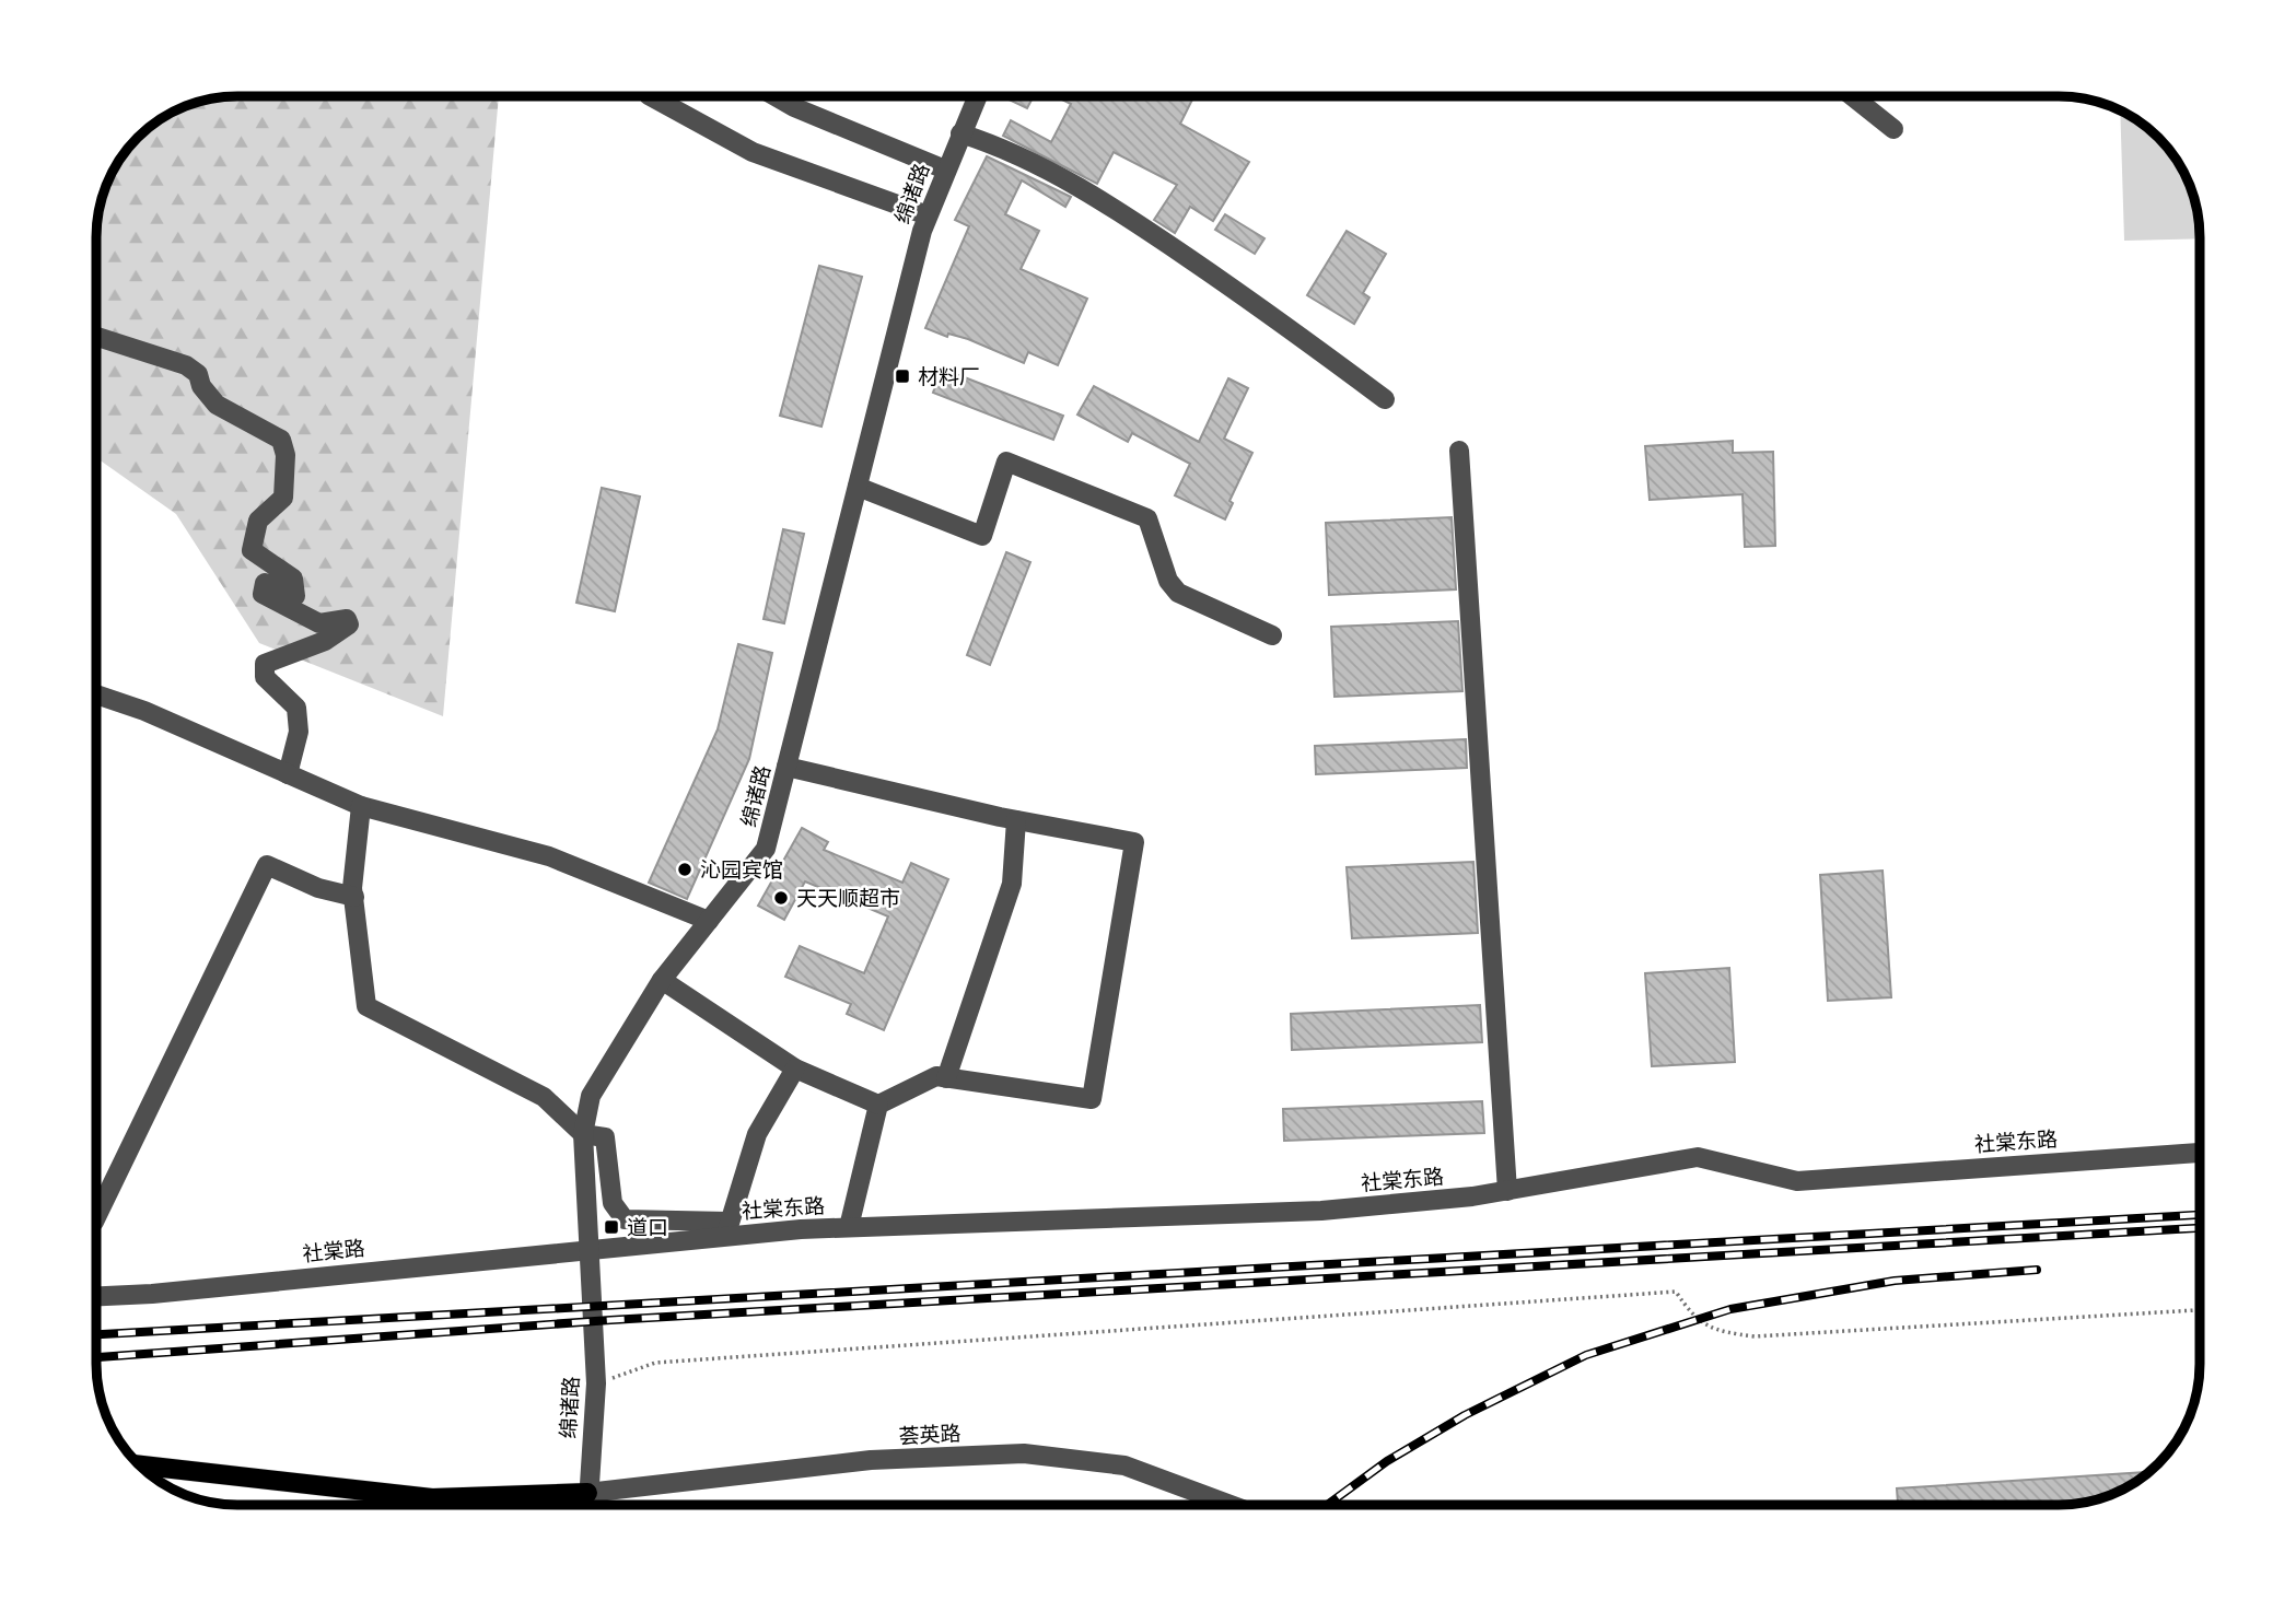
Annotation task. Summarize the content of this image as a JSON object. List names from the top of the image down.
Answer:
{
  "streets": {
    "street": [
      "绵诸路",
      "社棠东路",
      "社棠路",
      "荟英路"
    ]
  },
  "crossings": [
    ["绵诸路", "社棠东路"],
    ["绵诸路", "社棠路"],
    ["绵诸路", "荟英路"],
    ["社棠东路", "社棠路"]
  ],
  "places": {
    "transit": ["材料厂", "道口"],
    "other": ["沁园宾馆", "天天顺超市"]
  }
}
